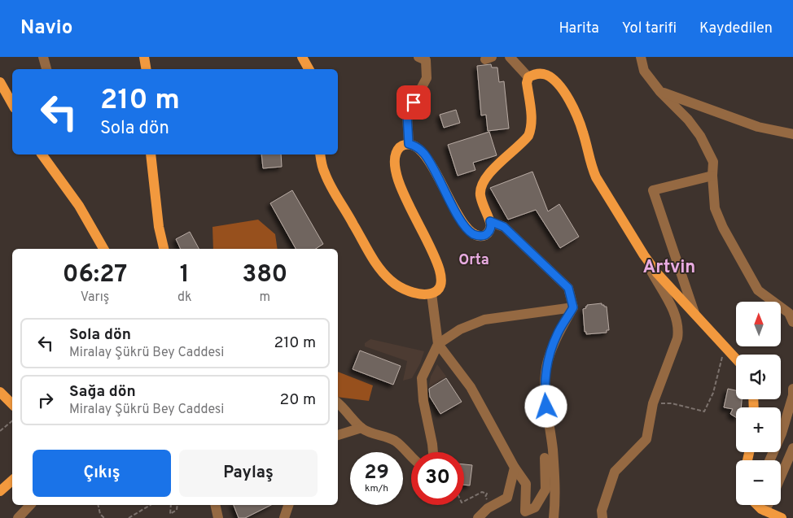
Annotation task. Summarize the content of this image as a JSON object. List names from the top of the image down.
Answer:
{
  "districts": ["Orta", "Artvin"],
  "north": "top",
  "page": {
    "header": "Navio",
    "nav": ["Harita", "Yol tarifi", "Kaydedilen"],
    "turn": ["210 m", "Sola dön"],
    "eta": [
      "06:27",
      "Varış",
      "1",
      "dk",
      "380",
      "m"
    ],
    "map_buttons": ["+", "−"],
    "list": [
      {
        "name": "Sola dön",
        "note": "Miralay Şükrü Bey Caddesi",
        "value": "210 m"
      },
      {
        "name": "Sağa dön",
        "note": "Miralay Şükrü Bey Caddesi",
        "value": "20 m"
      }
    ],
    "buttons": ["Çıkış", "Paylaş"],
    "speed": "29 km/h",
    "limit": "30"
  }
}
